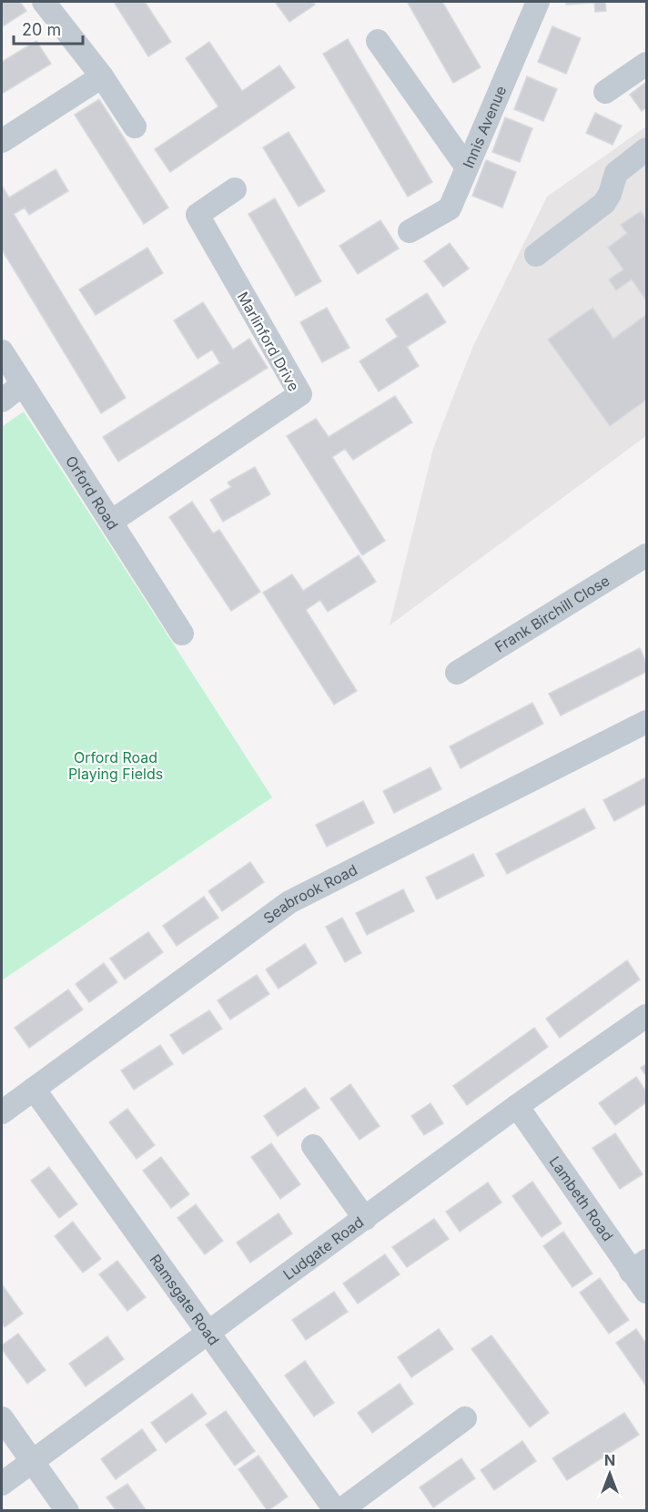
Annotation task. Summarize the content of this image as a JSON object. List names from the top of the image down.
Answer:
{
  "streets": {
    "street": [
      "Innis Avenue",
      "Marlinford Drive",
      "Orford Road",
      "Frank Birchill Close",
      "Seabrook Road",
      "Lambeth Road",
      "Ludgate Road",
      "Ramsgate Road"
    ]
  },
  "crossings": [
    ["Marlinford Drive", "Orford Road"],
    ["Seabrook Road", "Ramsgate Road"],
    ["Lambeth Road", "Ludgate Road"],
    ["Ludgate Road", "Ramsgate Road"]
  ],
  "parks": ["Orford Road Playing Fields"],
  "scale_bar": "20 m",
  "north": "top"
}
